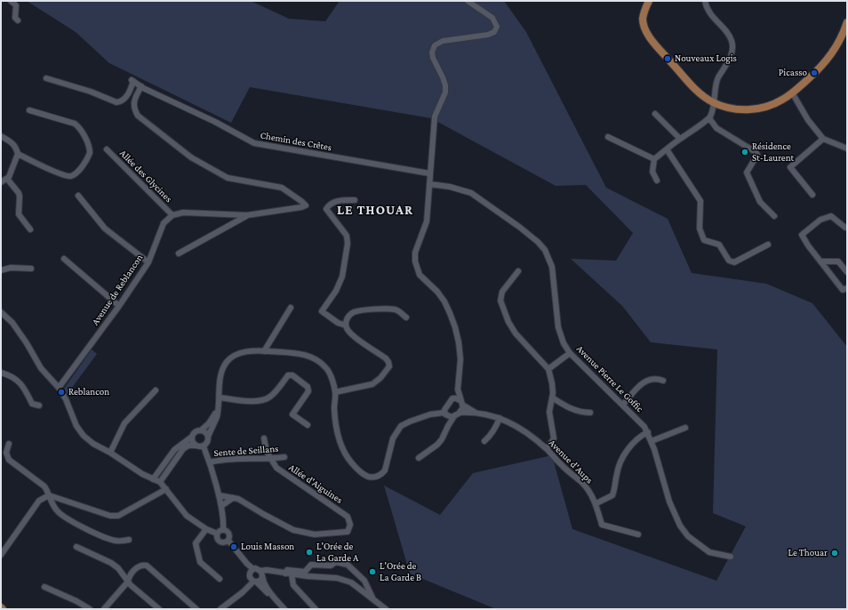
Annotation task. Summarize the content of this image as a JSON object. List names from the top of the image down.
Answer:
{
  "streets": {
    "street": [
      "Chemin des Crêtes",
      "Allée des Glycines",
      "Avenue de Reblancon",
      "Avenue Pierre Le Goffic",
      "Sente de Seillans",
      "Avenue d'Aups",
      "Allée d'Aiguines"
    ]
  },
  "crossings": [
    ["Allée des Glycines", "Avenue de Reblancon"],
    ["Sente de Seillans", "Allée d'Aiguines"]
  ],
  "districts": ["LE THOUAR"],
  "places": [
    "Nouveaux Logis",
    "Picasso",
    "Résidence St-Laurent",
    "Reblancon",
    "Louis Masson",
    "L'Orée de La Garde A",
    "Le Thouar",
    "L'Orée de La Garde B"
  ]
}
